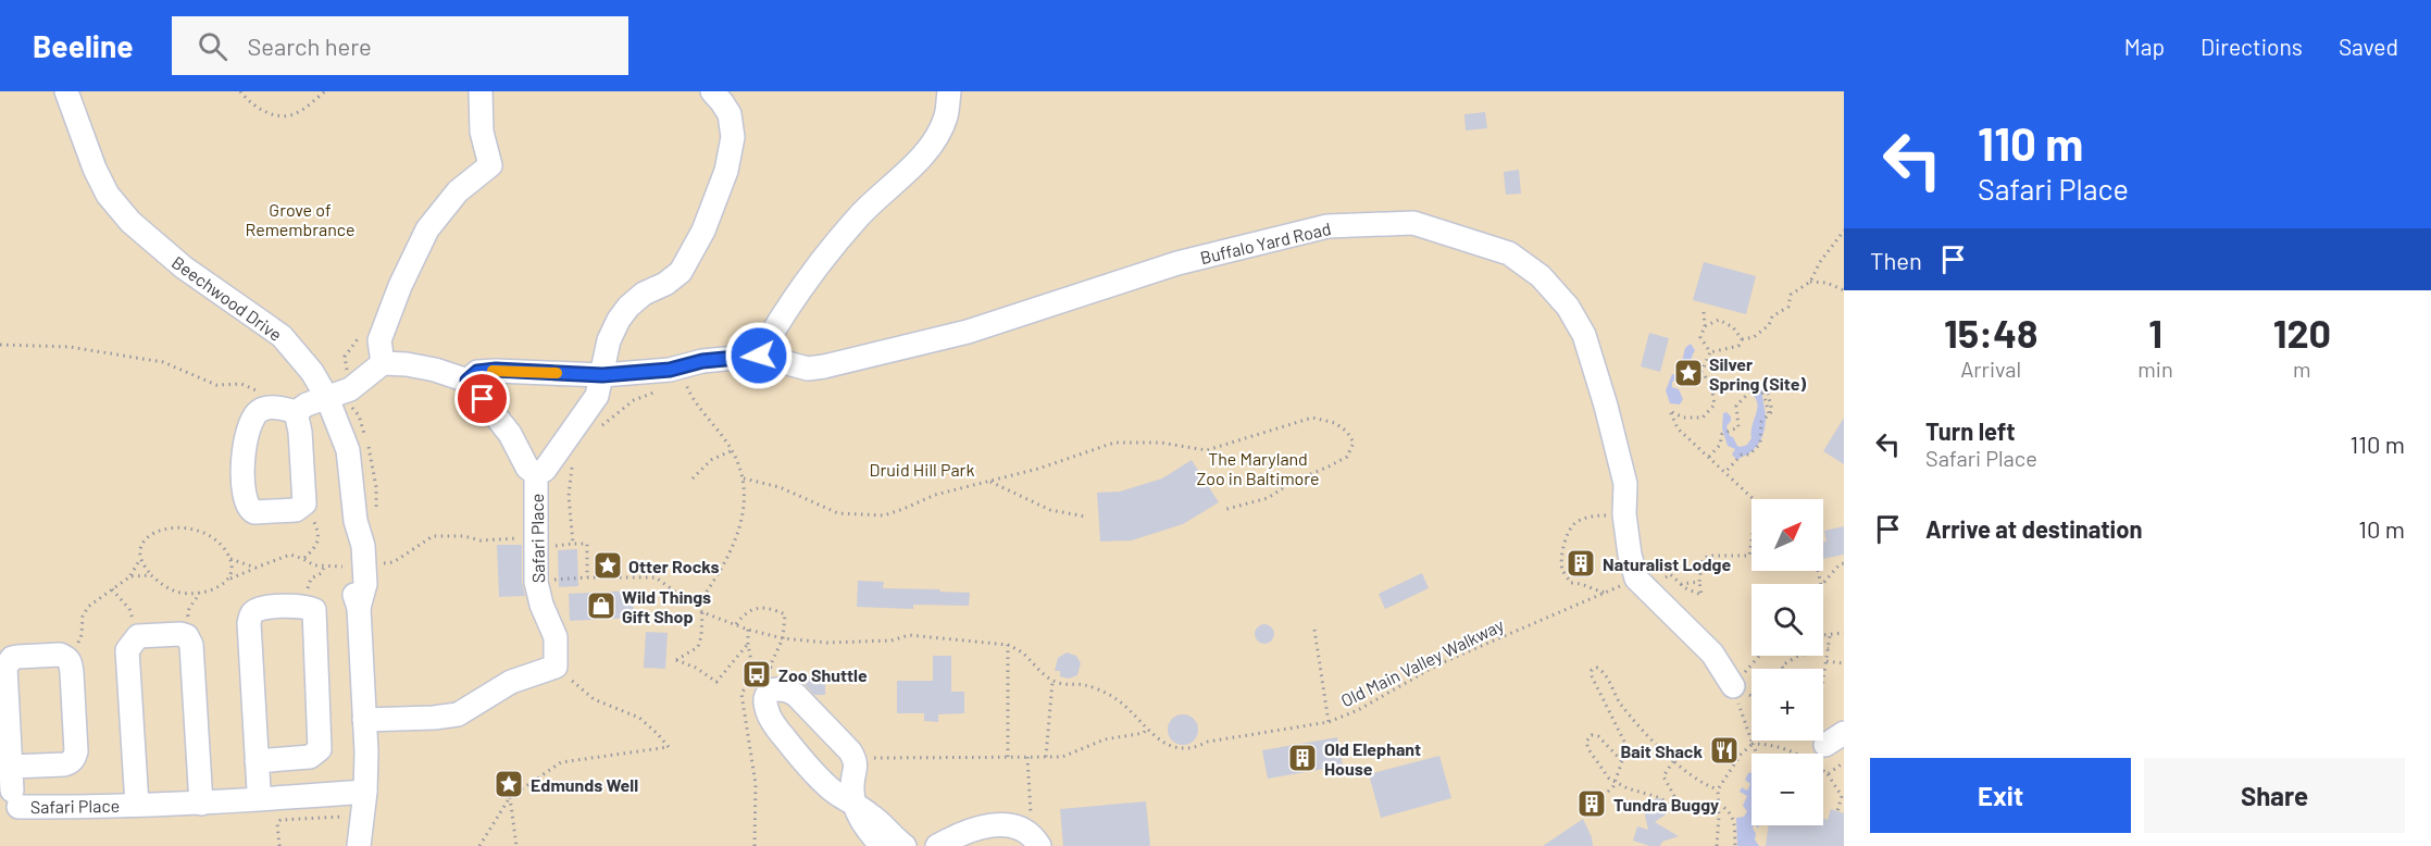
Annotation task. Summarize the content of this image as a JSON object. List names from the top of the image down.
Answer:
{
  "streets": {
    "street": ["Buffalo Yard Road", "Beechwood Drive", "Safari Place"],
    "path": ["Old Main Valley Walkway"]
  },
  "crossings": [
    ["Buffalo Yard Road", "Old Main Valley Walkway"],
    ["Beechwood Drive", "Safari Place"]
  ],
  "parks": ["Grove of Remembrance", "The Maryland Zoo in Baltimore", "Druid Hill Park"],
  "places": {
    "place": ["Silver Spring (Site)", "Otter Rocks", "Edmunds Well"],
    "building": ["Naturalist Lodge", "Old Elephant House", "Tundra Buggy"],
    "shop": ["Wild Things Gift Shop"],
    "bus stop": ["Zoo Shuttle"],
    "restaurant": ["Bait Shack"]
  },
  "north": "top right",
  "page": {
    "header": "Beeline",
    "search": "Search here",
    "nav": ["Map", "Directions", "Saved"],
    "turn": ["110 m", "Safari Place"],
    "then": "Then",
    "eta": [
      "15:48",
      "Arrival",
      "1",
      "min",
      "120",
      "m"
    ],
    "list": [
      {
        "name": "Turn left",
        "note": "Safari Place",
        "value": "110 m"
      },
      {
        "name": "Arrive at destination",
        "value": "10 m"
      }
    ],
    "map_buttons": ["+", "−"],
    "buttons": ["Exit", "Share"]
  }
}
